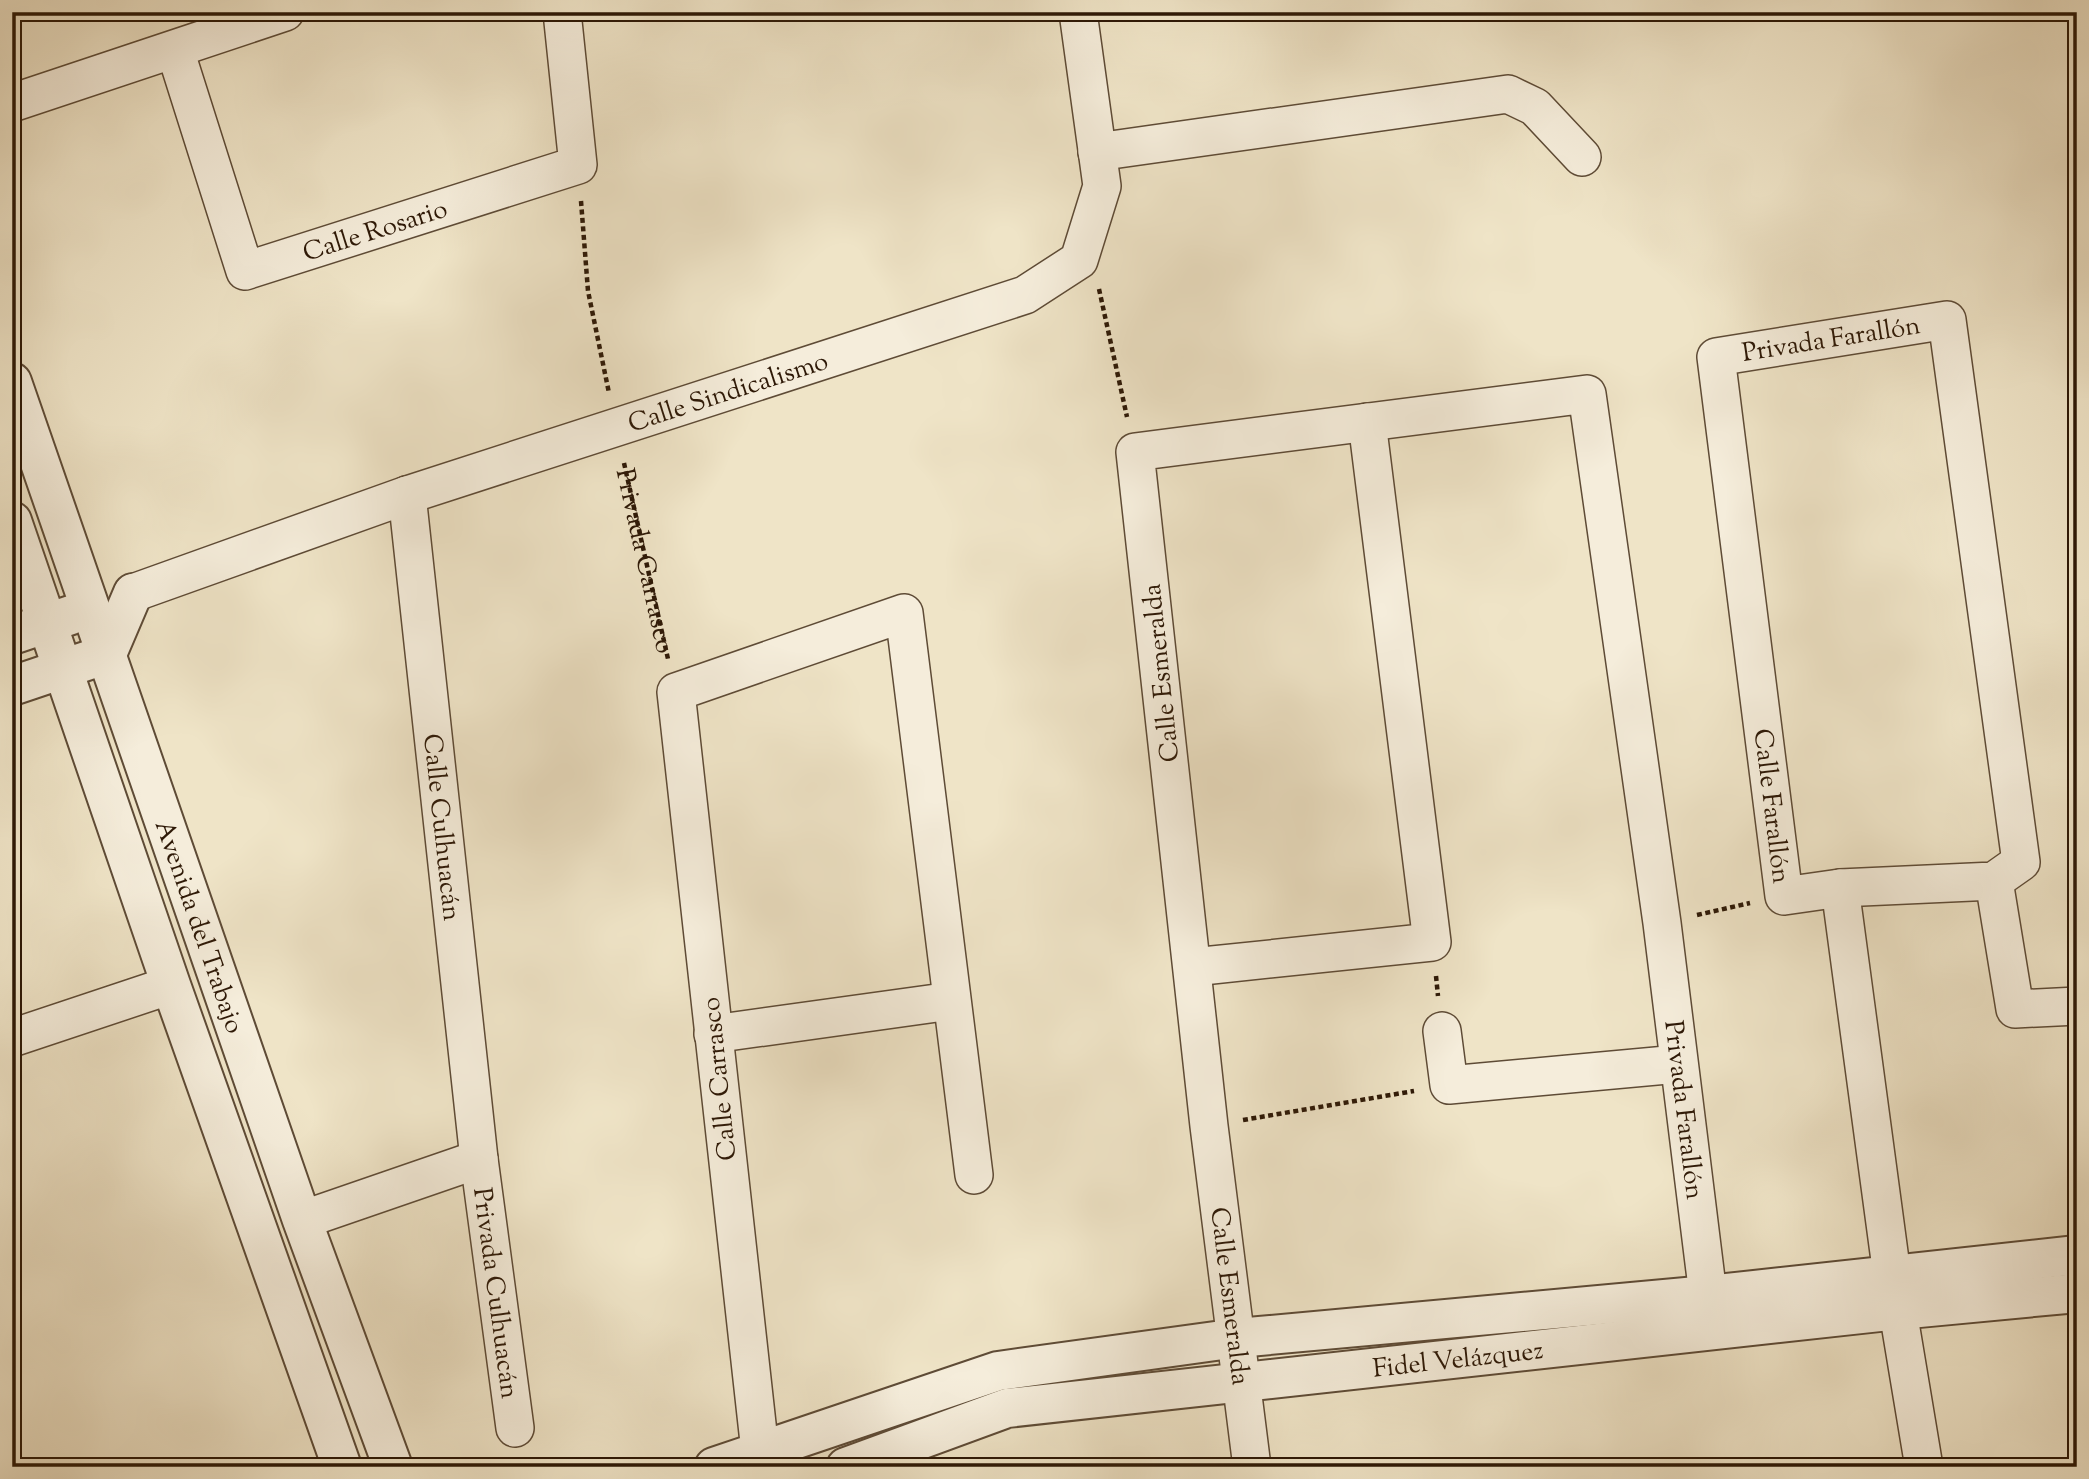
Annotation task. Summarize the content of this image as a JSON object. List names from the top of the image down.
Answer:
{
  "streets": {
    "street": [
      "Calle Rosario",
      "Privada Farallón",
      "Calle Sindicalismo",
      "Calle Esmeralda",
      "Calle Farallón",
      "Calle Culhuacán",
      "Avenida del Trabajo",
      "Calle Carrasco",
      "Privada Culhuacán",
      "Fidel Velázquez"
    ],
    "path": ["Privada Carrasco"]
  },
  "crossings": [
    ["Calle Rosario", "Privada Carrasco"],
    ["Privada Farallón", "Calle Farallón"],
    ["Privada Farallón", "Fidel Velázquez"],
    ["Calle Sindicalismo", "Privada Carrasco"],
    ["Calle Sindicalismo", "Calle Culhuacán"],
    ["Privada Carrasco", "Calle Carrasco"],
    ["Calle Esmeralda", "Fidel Velázquez"],
    ["Calle Culhuacán", "Privada Culhuacán"],
    ["Calle Carrasco", "Fidel Velázquez"]
  ]
}
